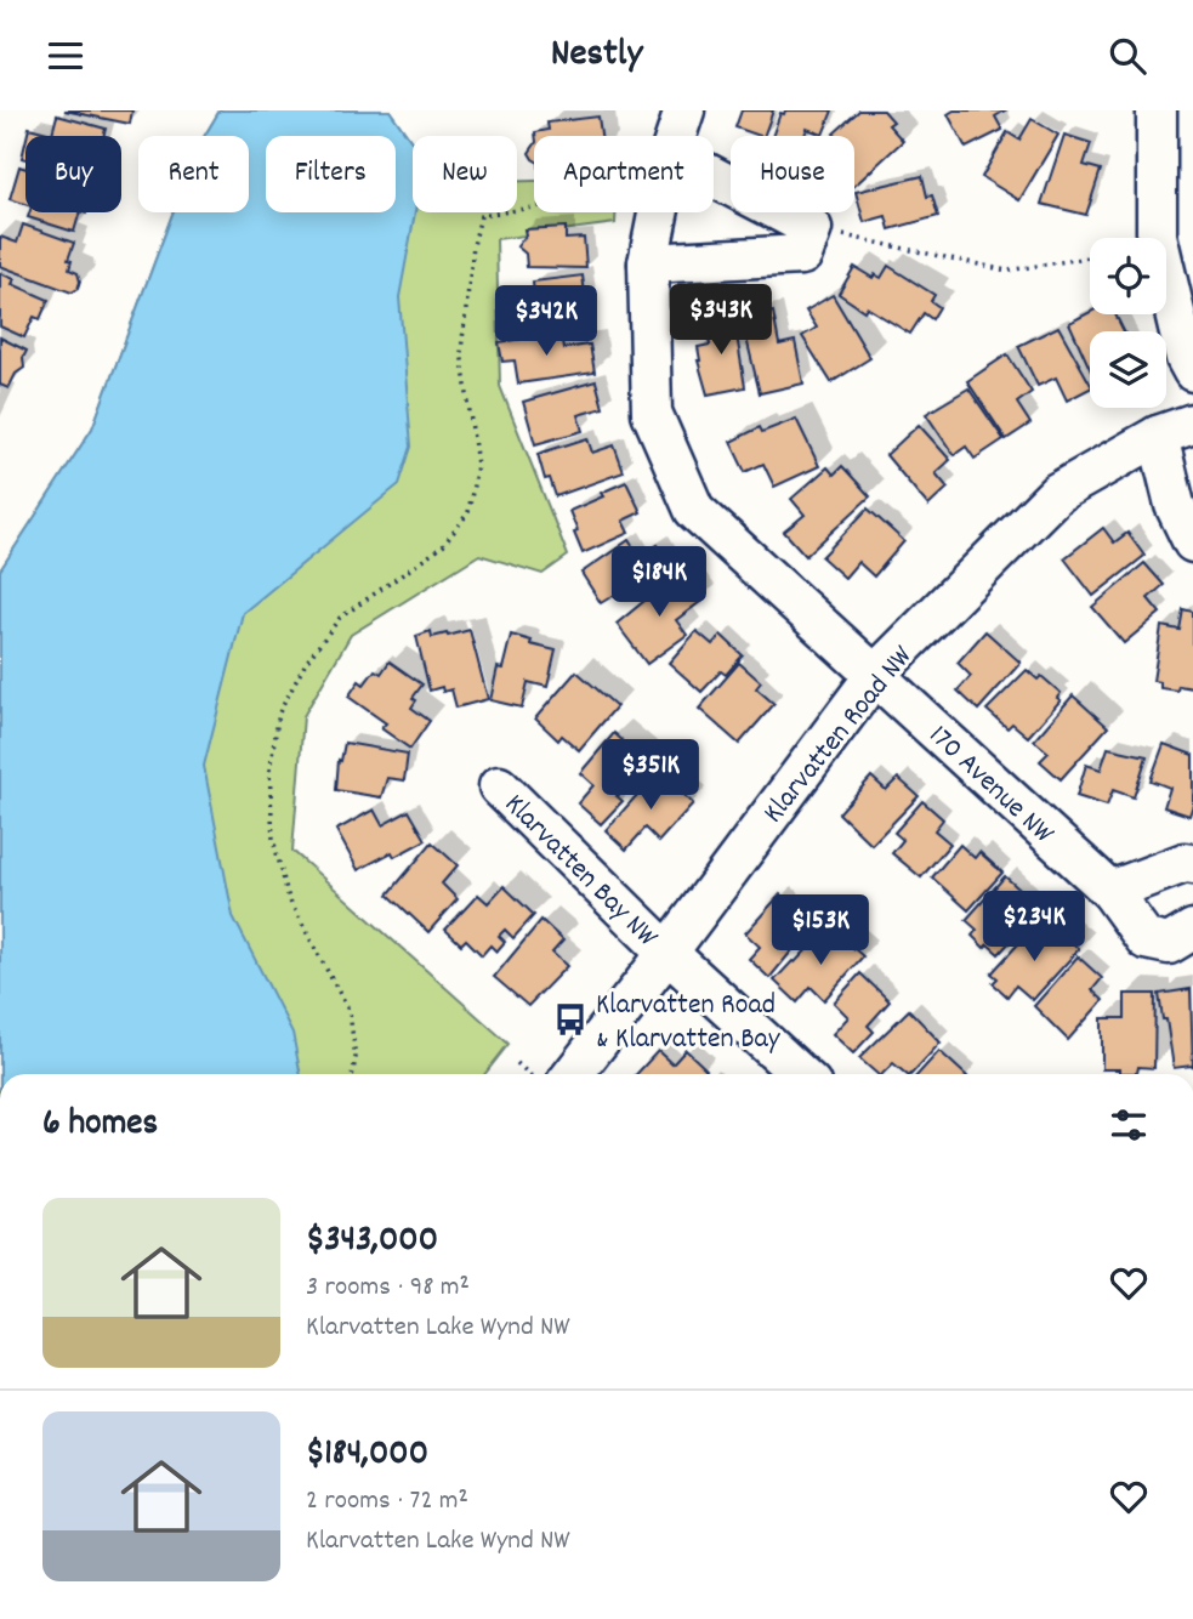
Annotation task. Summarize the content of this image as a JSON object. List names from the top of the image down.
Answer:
{
  "streets": {
    "street": ["Klarvatten Road NW", "170 Avenue NW", "Klarvatten Bay NW"]
  },
  "crossings": [
    ["Klarvatten Road NW", "170 Avenue NW"],
    ["Klarvatten Road NW", "Klarvatten Bay NW"]
  ],
  "places": {
    "bus stop": ["Klarvatten Road & Klarvatten Bay"]
  },
  "page": {
    "header": "Nestly",
    "chip": [
      "Buy",
      "Rent",
      "Filters",
      "New",
      "Apartment",
      "House"
    ],
    "price": [
      "$343K",
      "$342K",
      "$184K",
      "$351K",
      "$234K",
      "$153K"
    ],
    "heading": "6 homes",
    "list": [
      {
        "name": "$343,000",
        "note": "3 rooms · 98 m² · Klarvatten Lake Wynd NW"
      },
      {
        "name": "$184,000",
        "note": "2 rooms · 72 m² · Klarvatten Lake Wynd NW"
      }
    ]
  }
}
